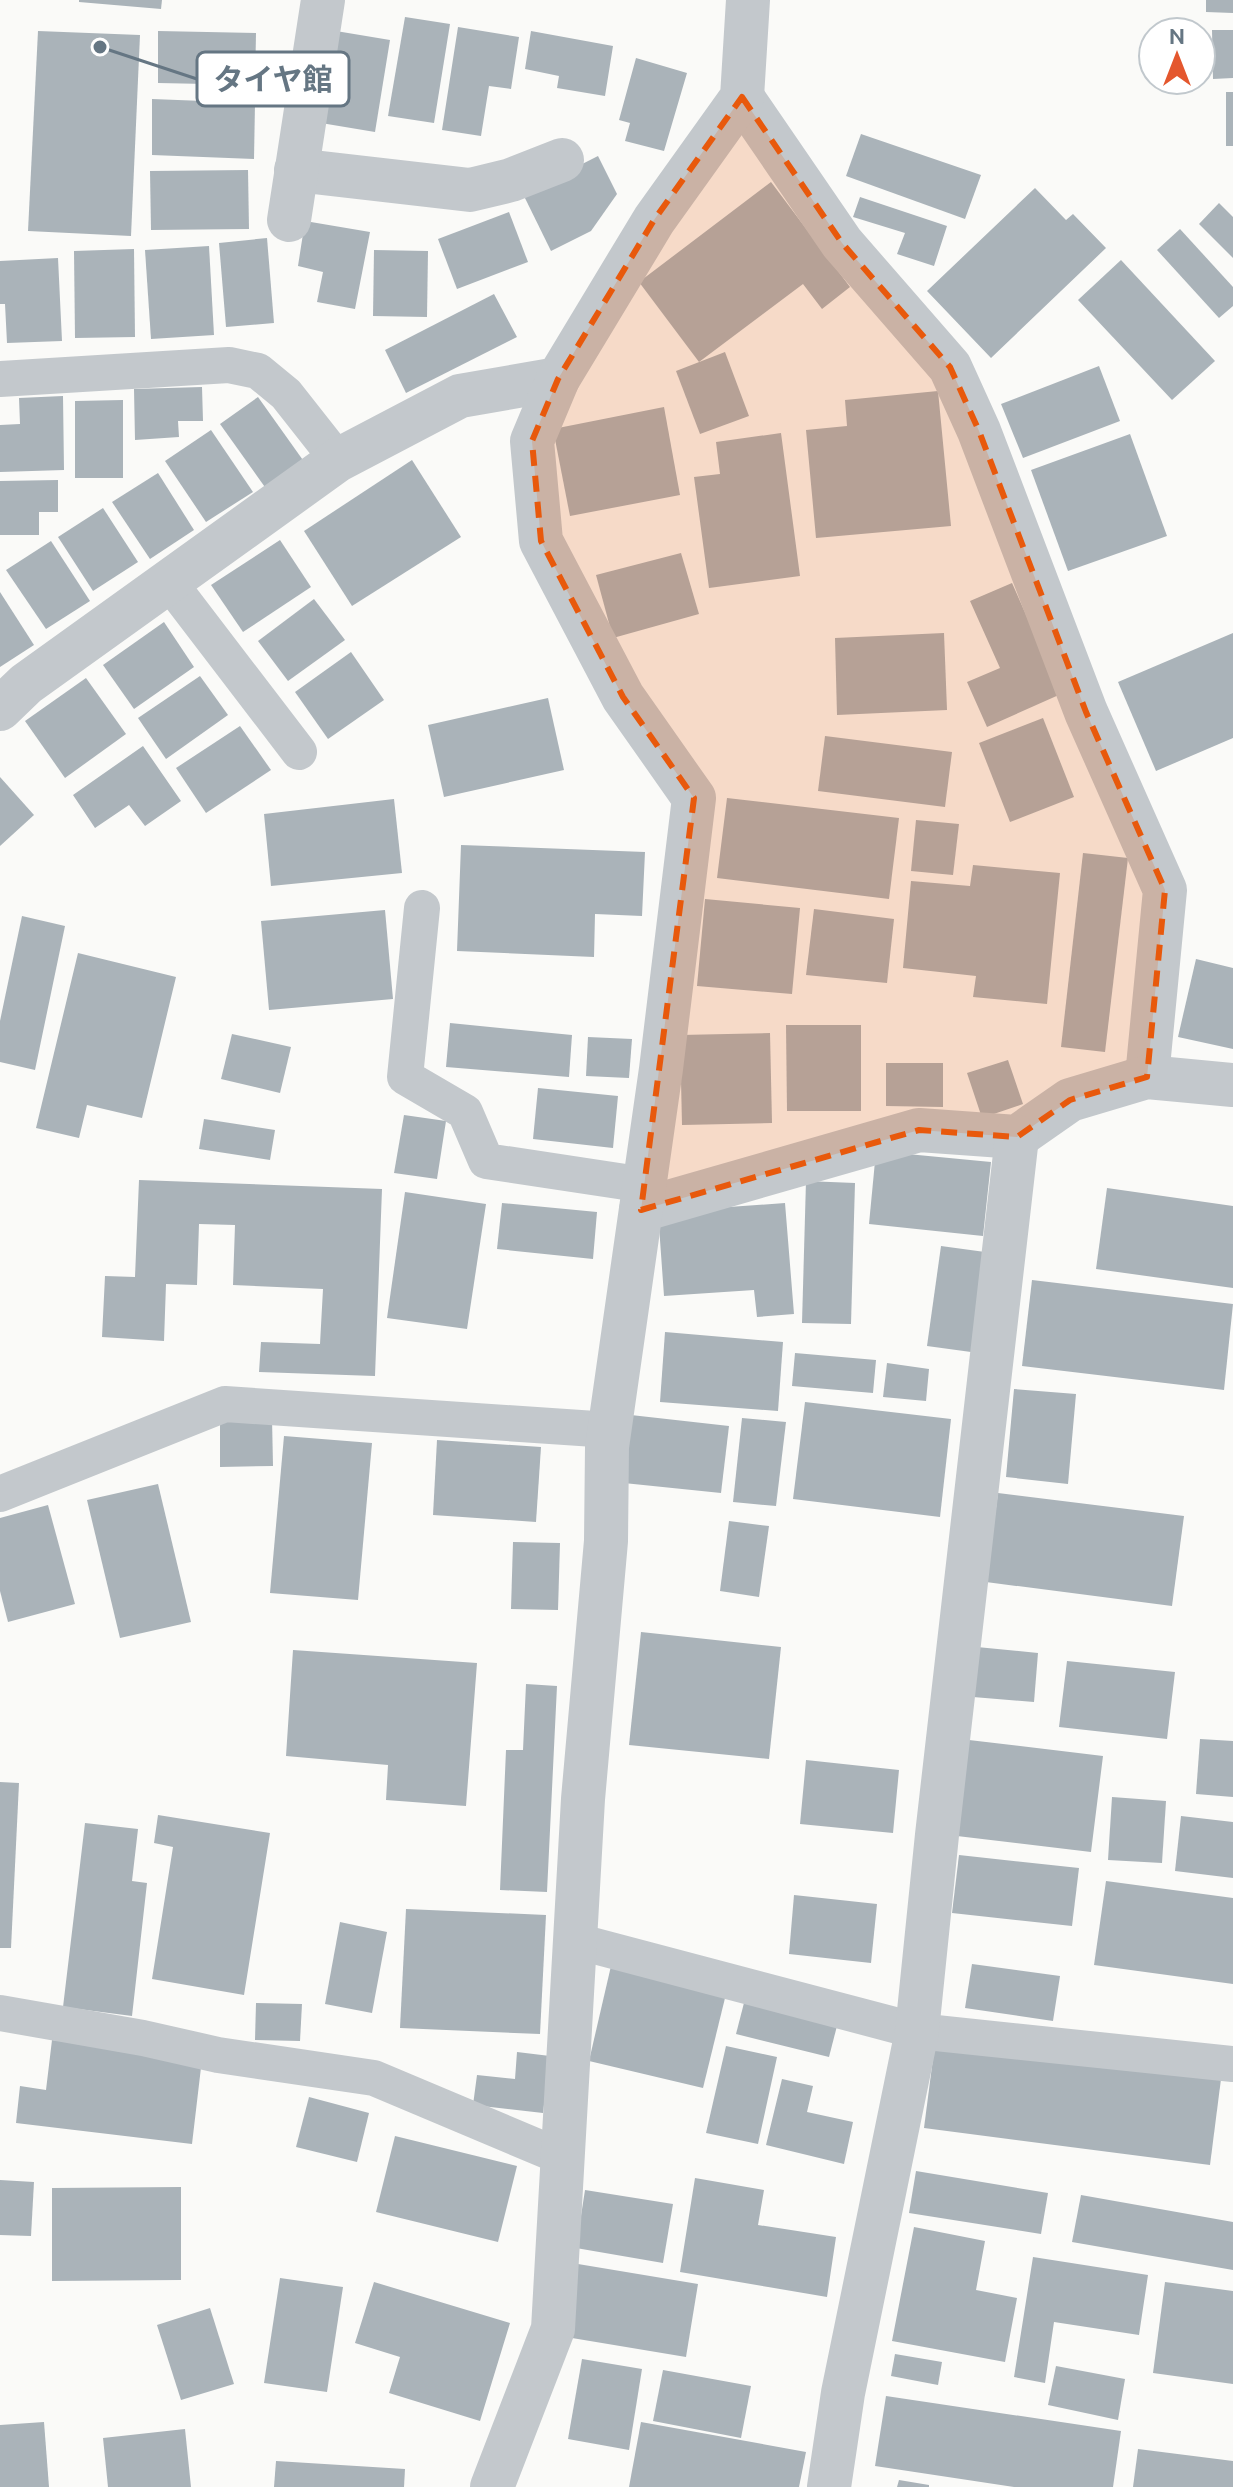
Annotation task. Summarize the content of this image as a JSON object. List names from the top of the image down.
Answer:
{
  "places": ["タイヤ館"],
  "north": "top"
}
